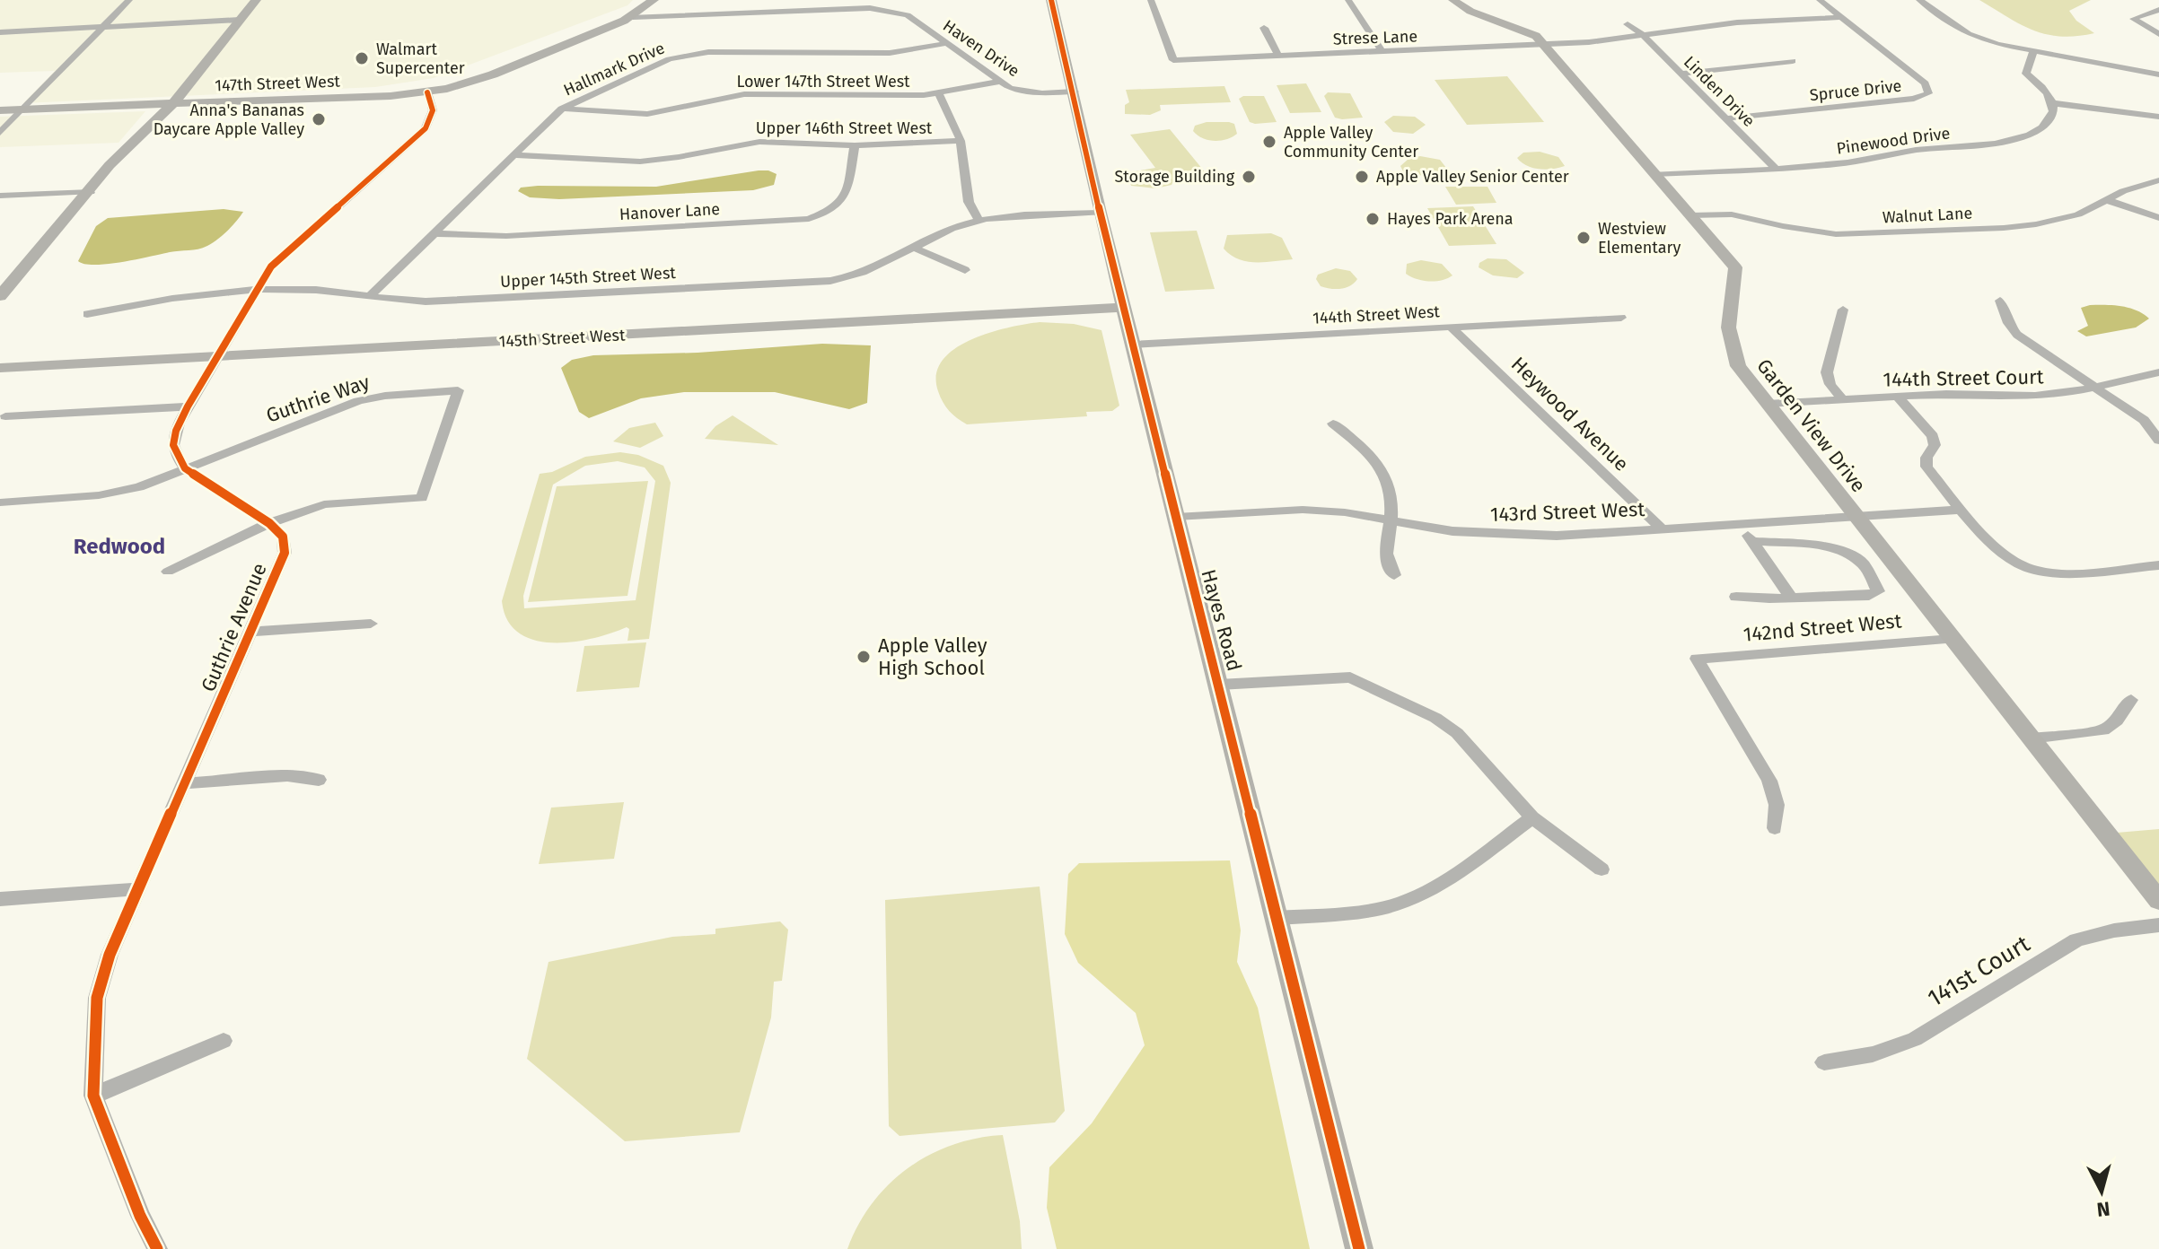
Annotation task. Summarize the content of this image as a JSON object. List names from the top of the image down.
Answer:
{
  "streets": {
    "street": [
      "Strese Lane",
      "Haven Drive",
      "Hallmark Drive",
      "Lower 147th Street West",
      "147th Street West",
      "Spruce Drive",
      "Linden Drive",
      "Upper 146th Street West",
      "Pinewood Drive",
      "Hanover Lane",
      "Walnut Lane",
      "Upper 145th Street West",
      "144th Street West",
      "145th Street West",
      "144th Street Court",
      "Guthrie Way",
      "Heywood Avenue",
      "Garden View Drive",
      "143rd Street West",
      "Hayes Road",
      "Guthrie Avenue",
      "142nd Street West",
      "141st Court"
    ]
  },
  "crossings": [
    ["Strese Lane", "Spruce Drive"],
    ["Strese Lane", "Linden Drive"],
    ["Strese Lane", "Garden View Drive"],
    ["Haven Drive", "Hallmark Drive"],
    ["Haven Drive", "Lower 147th Street West"],
    ["Haven Drive", "147th Street West"],
    ["Haven Drive", "Hayes Road"],
    ["Hallmark Drive", "Lower 147th Street West"],
    ["Hallmark Drive", "Upper 146th Street West"],
    ["Hallmark Drive", "Hanover Lane"],
    ["Hallmark Drive", "Upper 145th Street West"],
    ["Spruce Drive", "Linden Drive"],
    ["Linden Drive", "Pinewood Drive"],
    ["Upper 146th Street West", "Hanover Lane"],
    ["Pinewood Drive", "Garden View Drive"],
    ["Walnut Lane", "Garden View Drive"],
    ["Upper 145th Street West", "Hayes Road"],
    ["144th Street West", "Heywood Avenue"],
    ["144th Street West", "Hayes Road"],
    ["145th Street West", "Hayes Road"],
    ["144th Street Court", "Garden View Drive"],
    ["Guthrie Way", "Guthrie Avenue"],
    ["Heywood Avenue", "143rd Street West"],
    ["Garden View Drive", "143rd Street West"],
    ["Garden View Drive", "142nd Street West"],
    ["143rd Street West", "Hayes Road"]
  ],
  "districts": ["Redwood"],
  "places": [
    "Walmart Supercenter",
    "Anna's Bananas Daycare Apple Valley",
    "Apple Valley Community Center",
    "Storage Building",
    "Apple Valley Senior Center",
    "Hayes Park Arena",
    "Westview Elementary",
    "Apple Valley High School"
  ],
  "north": "bottom"
}
